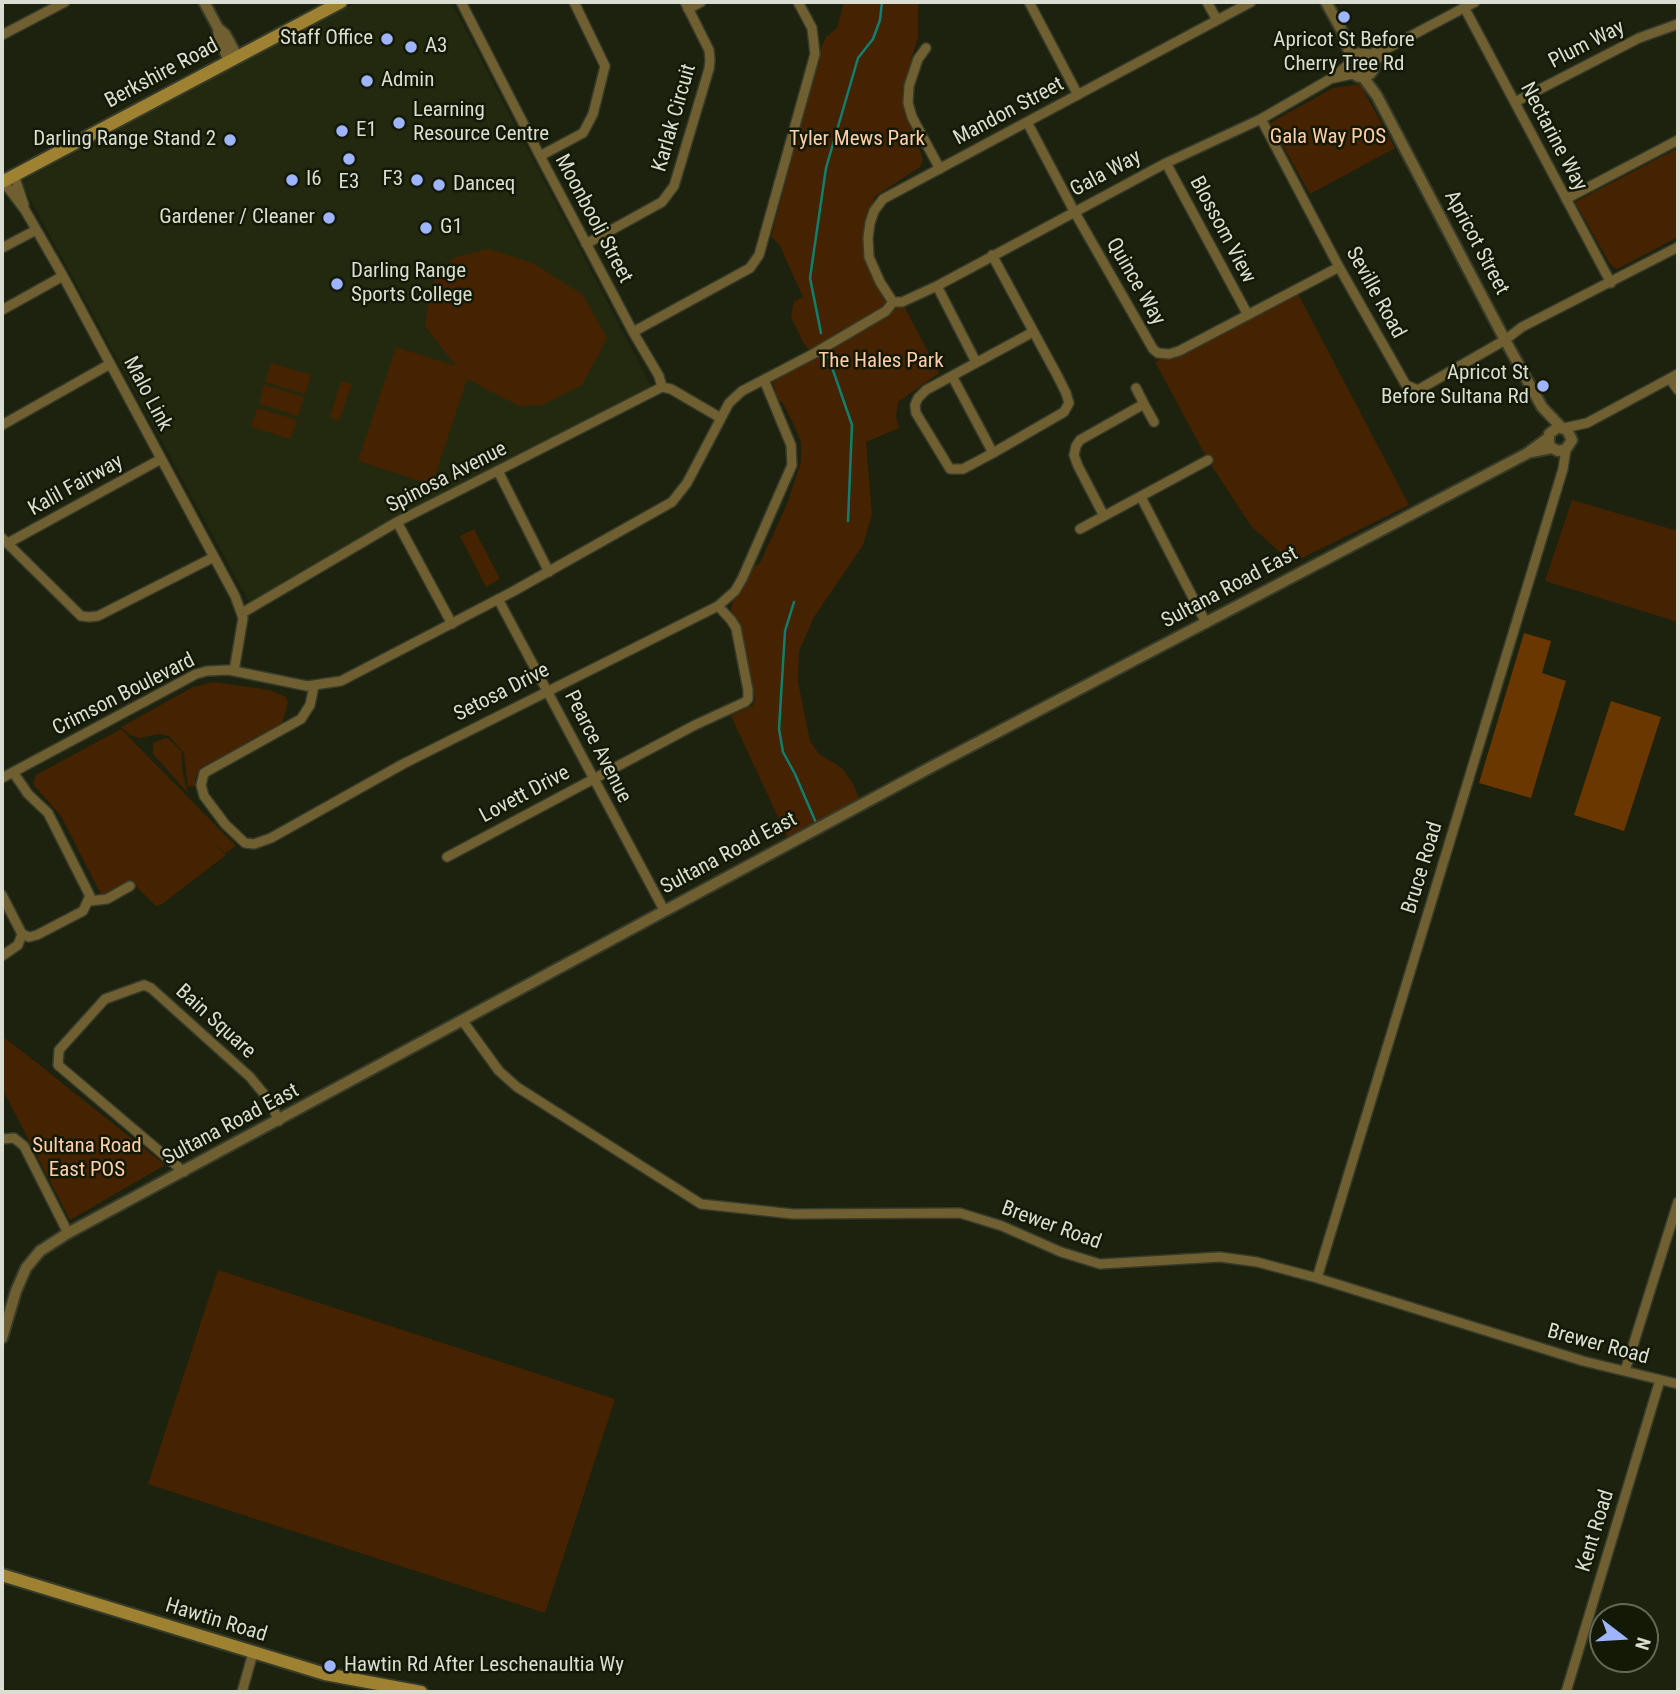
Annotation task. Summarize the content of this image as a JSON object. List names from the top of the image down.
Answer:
{
  "streets": {
    "main road": ["Berkshire Road", "Hawtin Road"],
    "street": [
      "Plum Way",
      "Mandon Street",
      "Karlak Circuit",
      "Nectarine Way",
      "Gala Way",
      "Moonbooli Street",
      "Blossom View",
      "Apricot Street",
      "Quince Way",
      "Seville Road",
      "Malo Link",
      "Spinosa Avenue",
      "Kalil Fairway",
      "Sultana Road East",
      "Setosa Drive",
      "Crimson Boulevard",
      "Pearce Avenue",
      "Lovett Drive",
      "Bruce Road",
      "Bain Square",
      "Brewer Road",
      "Kent Road"
    ]
  },
  "crossings": [
    ["Plum Way", "Nectarine Way"],
    ["Berkshire Road", "Malo Link"],
    ["Mandon Street", "Gala Way"],
    ["Mandon Street", "Quince Way"],
    ["Karlak Circuit", "Moonbooli Street"],
    ["Nectarine Way", "Gala Way"],
    ["Gala Way", "Blossom View"],
    ["Gala Way", "Apricot Street"],
    ["Gala Way", "Quince Way"],
    ["Gala Way", "Seville Road"],
    ["Gala Way", "Setosa Drive"],
    ["Moonbooli Street", "Spinosa Avenue"],
    ["Blossom View", "Quince Way"],
    ["Apricot Street", "Seville Road"],
    ["Apricot Street", "Sultana Road East"],
    ["Apricot Street", "Bruce Road"],
    ["Quince Way", "Seville Road"],
    ["Malo Link", "Spinosa Avenue"],
    ["Malo Link", "Kalil Fairway"],
    ["Sultana Road East", "Pearce Avenue"],
    ["Sultana Road East", "Bruce Road"],
    ["Sultana Road East", "Bain Square"],
    ["Sultana Road East", "Brewer Road"],
    ["Setosa Drive", "Crimson Boulevard"],
    ["Setosa Drive", "Pearce Avenue"],
    ["Setosa Drive", "Lovett Drive"],
    ["Crimson Boulevard", "Pearce Avenue"],
    ["Pearce Avenue", "Lovett Drive"],
    ["Bruce Road", "Brewer Road"],
    ["Brewer Road", "Kent Road"]
  ],
  "parks": [
    "Gala Way POS",
    "Tyler Mews Park",
    "The Hales Park",
    "Sultana Road East POS"
  ],
  "places": [
    "Apricot St Before Cherry Tree Rd",
    "Staff Office",
    "A3",
    "Admin",
    "Learning Resource Centre",
    "E1",
    "Darling Range Stand 2",
    "E3",
    "I6",
    "F3",
    "Danceq",
    "Gardener / Cleaner",
    "G1",
    "Darling Range Sports College",
    "Apricot St Before Sultana Rd",
    "Hawtin Rd After Leschenaultia Wy"
  ],
  "north": "right"
}
